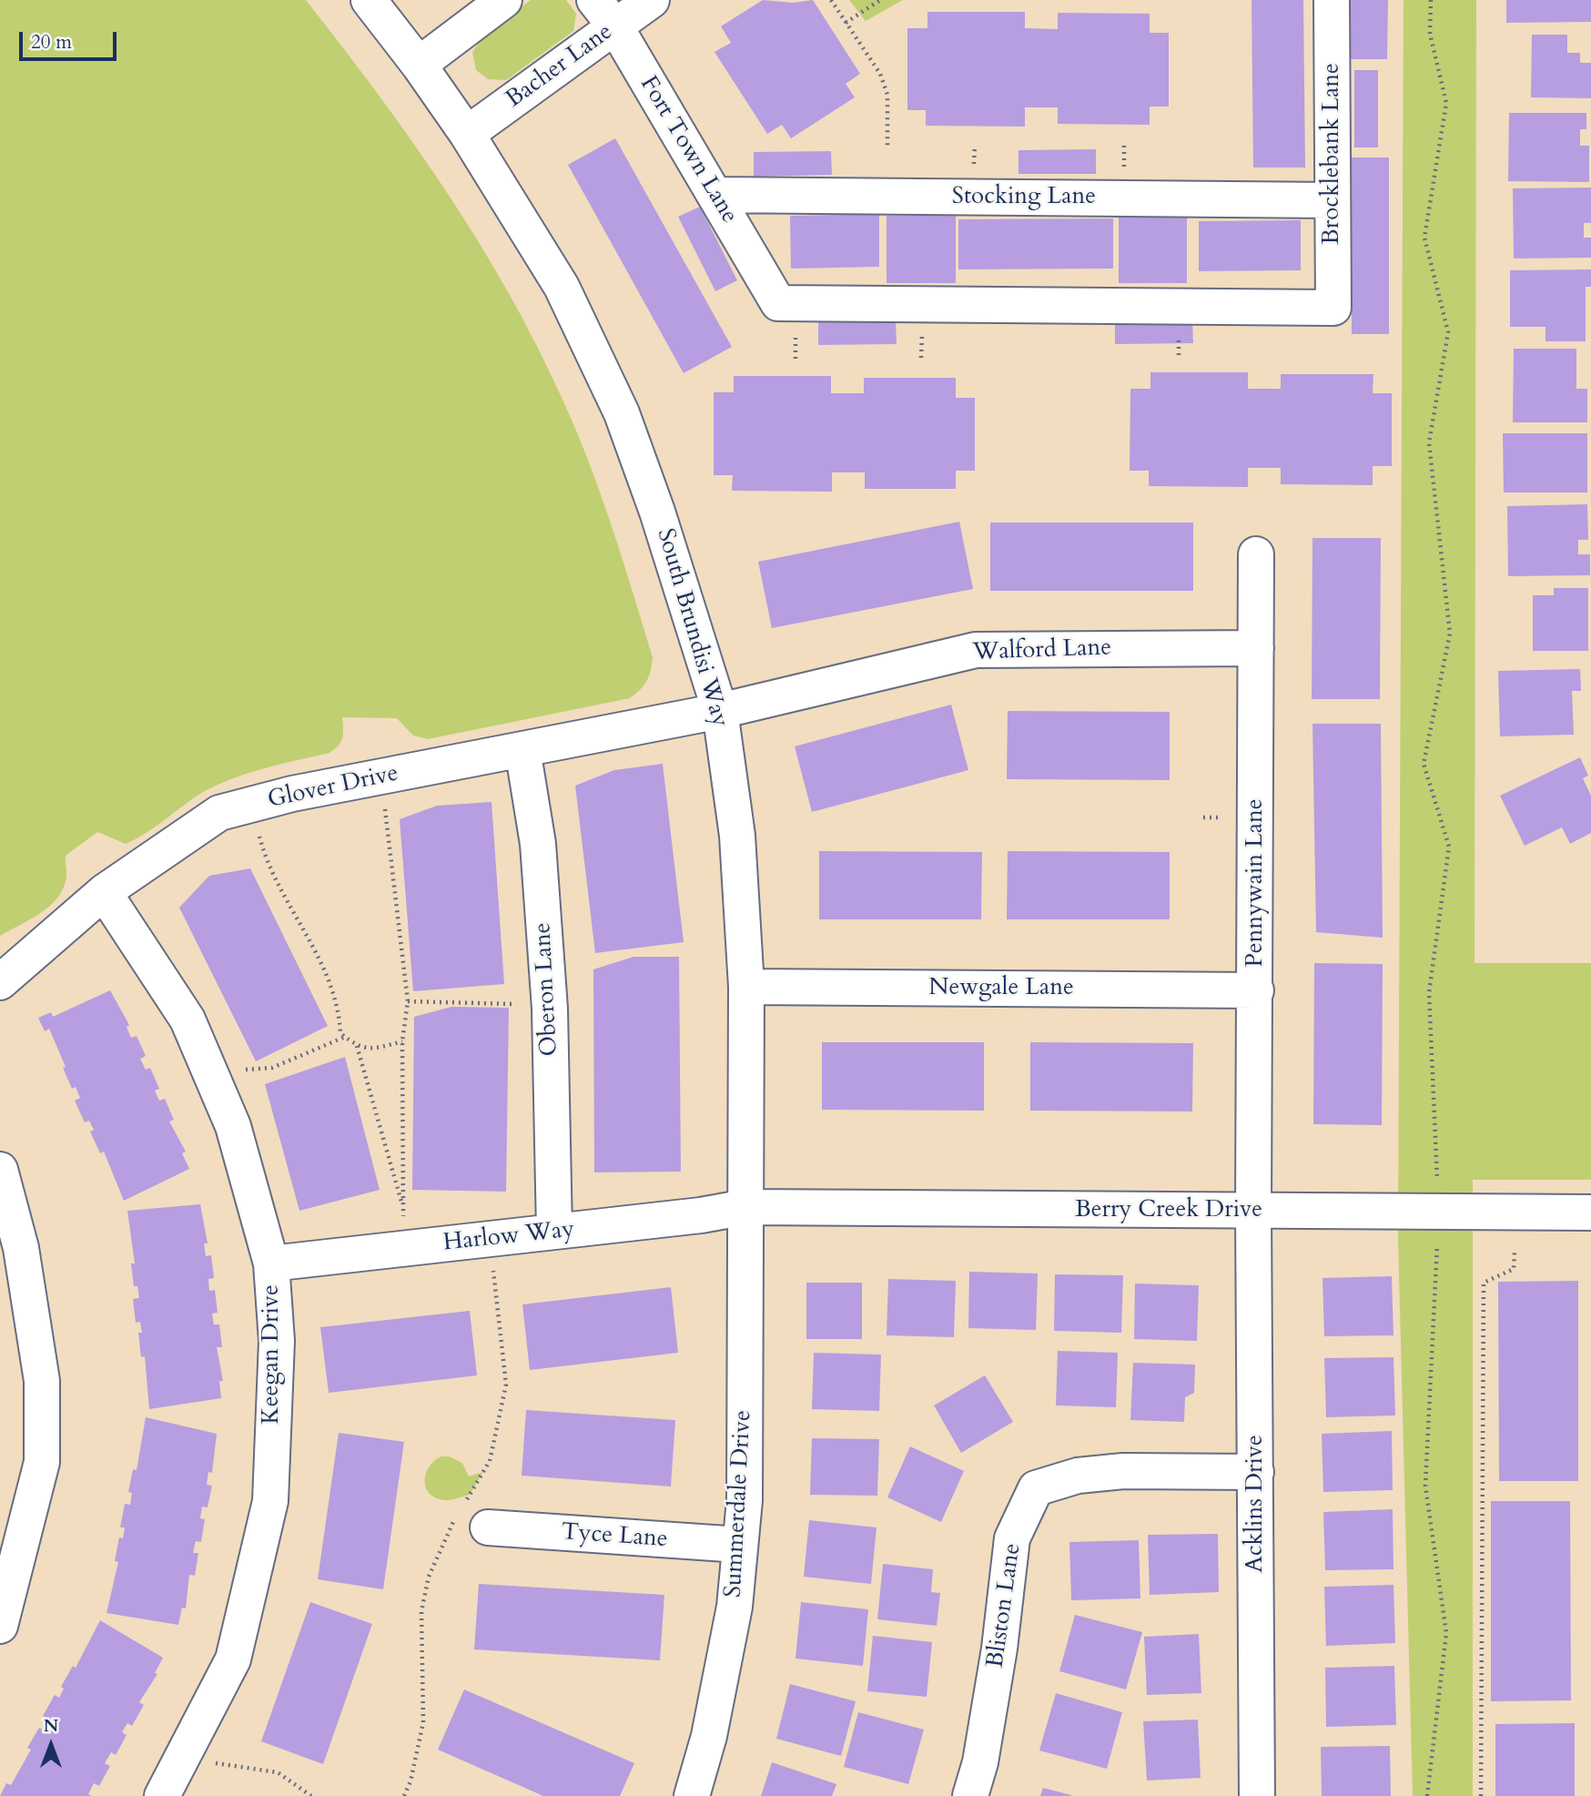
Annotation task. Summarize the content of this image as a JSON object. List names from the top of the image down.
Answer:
{
  "streets": {
    "street": [
      "Bacher Lane",
      "Fort Town Lane",
      "Brocklebank Lane",
      "Stocking Lane",
      "South Brundisi Way",
      "Walford Lane",
      "Glover Drive",
      "Pennywain Lane",
      "Newgale Lane",
      "Oberon Lane",
      "Berry Creek Drive",
      "Harlow Way",
      "Keegan Drive",
      "Summerdale Drive",
      "Acklins Drive",
      "Tyce Lane",
      "Bliston Lane"
    ]
  },
  "crossings": [
    ["Bacher Lane", "Fort Town Lane"],
    ["Bacher Lane", "South Brundisi Way"],
    ["Fort Town Lane", "Brocklebank Lane"],
    ["Fort Town Lane", "Stocking Lane"],
    ["Brocklebank Lane", "Stocking Lane"],
    ["South Brundisi Way", "Walford Lane"],
    ["South Brundisi Way", "Glover Drive"],
    ["South Brundisi Way", "Newgale Lane"],
    ["South Brundisi Way", "Berry Creek Drive"],
    ["South Brundisi Way", "Harlow Way"],
    ["South Brundisi Way", "Summerdale Drive"],
    ["Walford Lane", "Glover Drive"],
    ["Walford Lane", "Pennywain Lane"],
    ["Glover Drive", "Oberon Lane"],
    ["Glover Drive", "Keegan Drive"],
    ["Pennywain Lane", "Newgale Lane"],
    ["Pennywain Lane", "Berry Creek Drive"],
    ["Pennywain Lane", "Acklins Drive"],
    ["Oberon Lane", "Harlow Way"],
    ["Berry Creek Drive", "Harlow Way"],
    ["Berry Creek Drive", "Summerdale Drive"],
    ["Berry Creek Drive", "Acklins Drive"],
    ["Harlow Way", "Keegan Drive"],
    ["Harlow Way", "Summerdale Drive"],
    ["Summerdale Drive", "Tyce Lane"],
    ["Acklins Drive", "Bliston Lane"]
  ],
  "scale_bar": "20 m",
  "north": "top"
}
